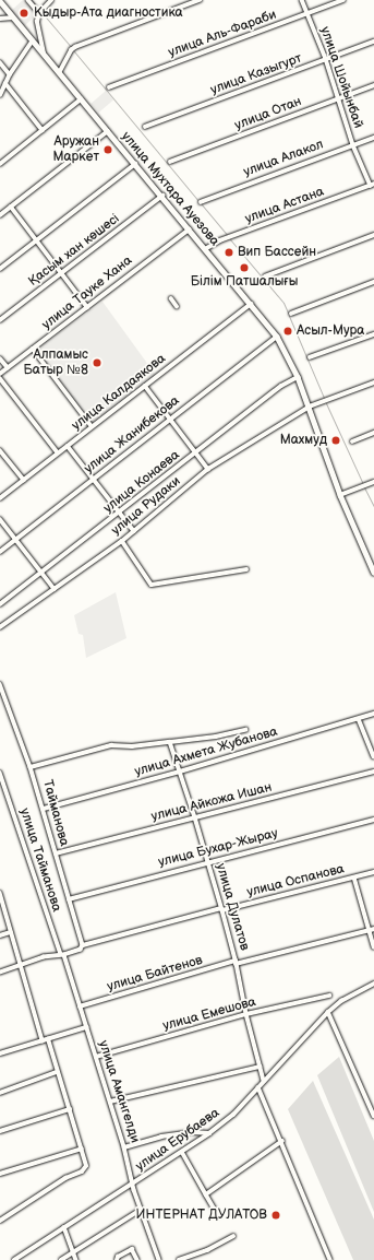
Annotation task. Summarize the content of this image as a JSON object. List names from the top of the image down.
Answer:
{
  "streets": {
    "main road": ["улица Мухтара Ауезова"],
    "street": [
      "улица Аль-Фараби",
      "улица Казыгурт",
      "улица Шойынбай",
      "улица Отан",
      "улица Алакол",
      "улица Астана",
      "Қасым хан көшесі",
      "улица Тауке Хана",
      "улица Калдаякова",
      "улица Жанибекова",
      "улица Конаева",
      "улица Рудаки",
      "улица Ахмета Жубанова",
      "улица Айкожа Ишан",
      "Тайманова",
      "улица Бухар-Жырау",
      "улица Тайманова",
      "улица Оспанова",
      "улица Дулатов",
      "улица Байтенов",
      "улица Емешова",
      "улица Амангелди",
      "улица Ерубаева"
    ]
  },
  "crossings": [
    ["улица Аль-Фараби", "улица Шойынбай"],
    ["улица Казыгурт", "улица Шойынбай"],
    ["улица Шойынбай", "улица Отан"],
    ["улица Шойынбай", "улица Алакол"],
    ["улица Шойынбай", "улица Астана"],
    ["улица Мухтара Ауезова", "улица Астана"],
    ["улица Мухтара Ауезова", "Қасым хан көшесі"],
    ["улица Мухтара Ауезова", "улица Тауке Хана"],
    ["улица Мухтара Ауезова", "улица Калдаякова"],
    ["улица Мухтара Ауезова", "улица Жанибекова"],
    ["улица Мухтара Ауезова", "улица Конаева"],
    ["улица Мухтара Ауезова", "улица Рудаки"],
    ["улица Ахмета Жубанова", "Тайманова"],
    ["улица Ахмета Жубанова", "улица Дулатов"],
    ["улица Айкожа Ишан", "Тайманова"],
    ["улица Айкожа Ишан", "улица Дулатов"],
    ["Тайманова", "улица Бухар-Жырау"],
    ["Тайманова", "улица Оспанова"],
    ["улица Бухар-Жырау", "улица Дулатов"],
    ["улица Тайманова", "улица Оспанова"],
    ["улица Тайманова", "улица Амангелди"],
    ["улица Оспанова", "улица Дулатов"],
    ["улица Оспанова", "улица Амангелди"],
    ["улица Дулатов", "улица Байтенов"],
    ["улица Дулатов", "улица Емешова"],
    ["улица Дулатов", "улица Ерубаева"],
    ["улица Байтенов", "улица Амангелди"],
    ["улица Емешова", "улица Амангелди"],
    ["улица Амангелди", "улица Ерубаева"]
  ],
  "places": [
    "Кыдыр-Ата диагностика",
    "Аружан Маркет",
    "Вип Бассейн",
    "Білім Патшалығы",
    "Асыл-Мура",
    "Алпамыс Батыр №8",
    "Махмуд",
    "ИНТЕРНАТ ДУЛАТОВ"
  ]
}
